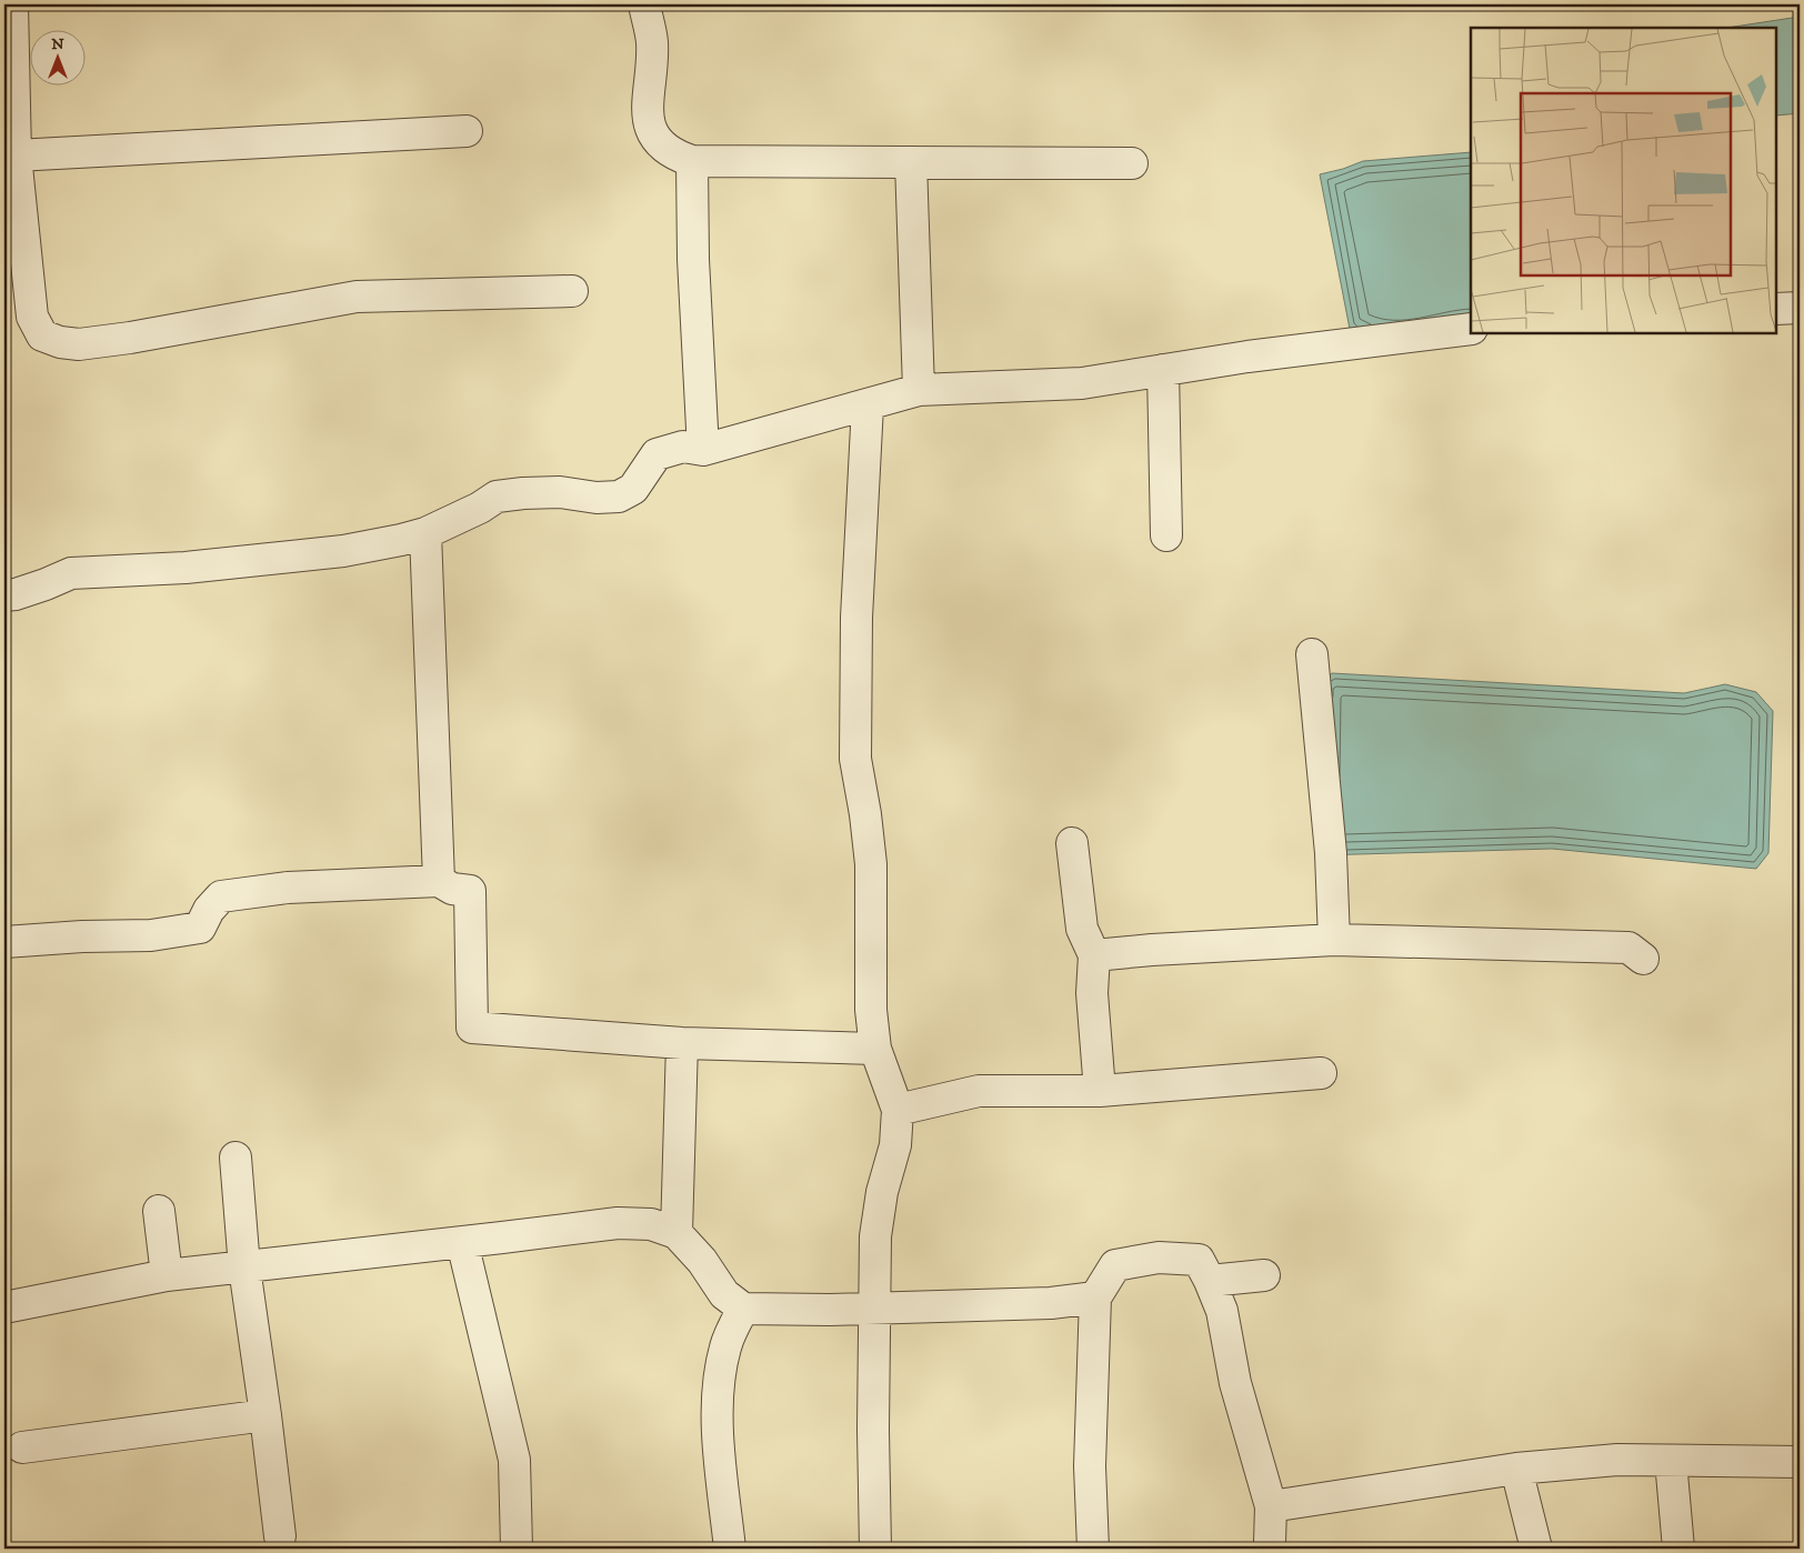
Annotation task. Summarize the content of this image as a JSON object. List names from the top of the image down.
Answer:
{
  "north": "top"
}
